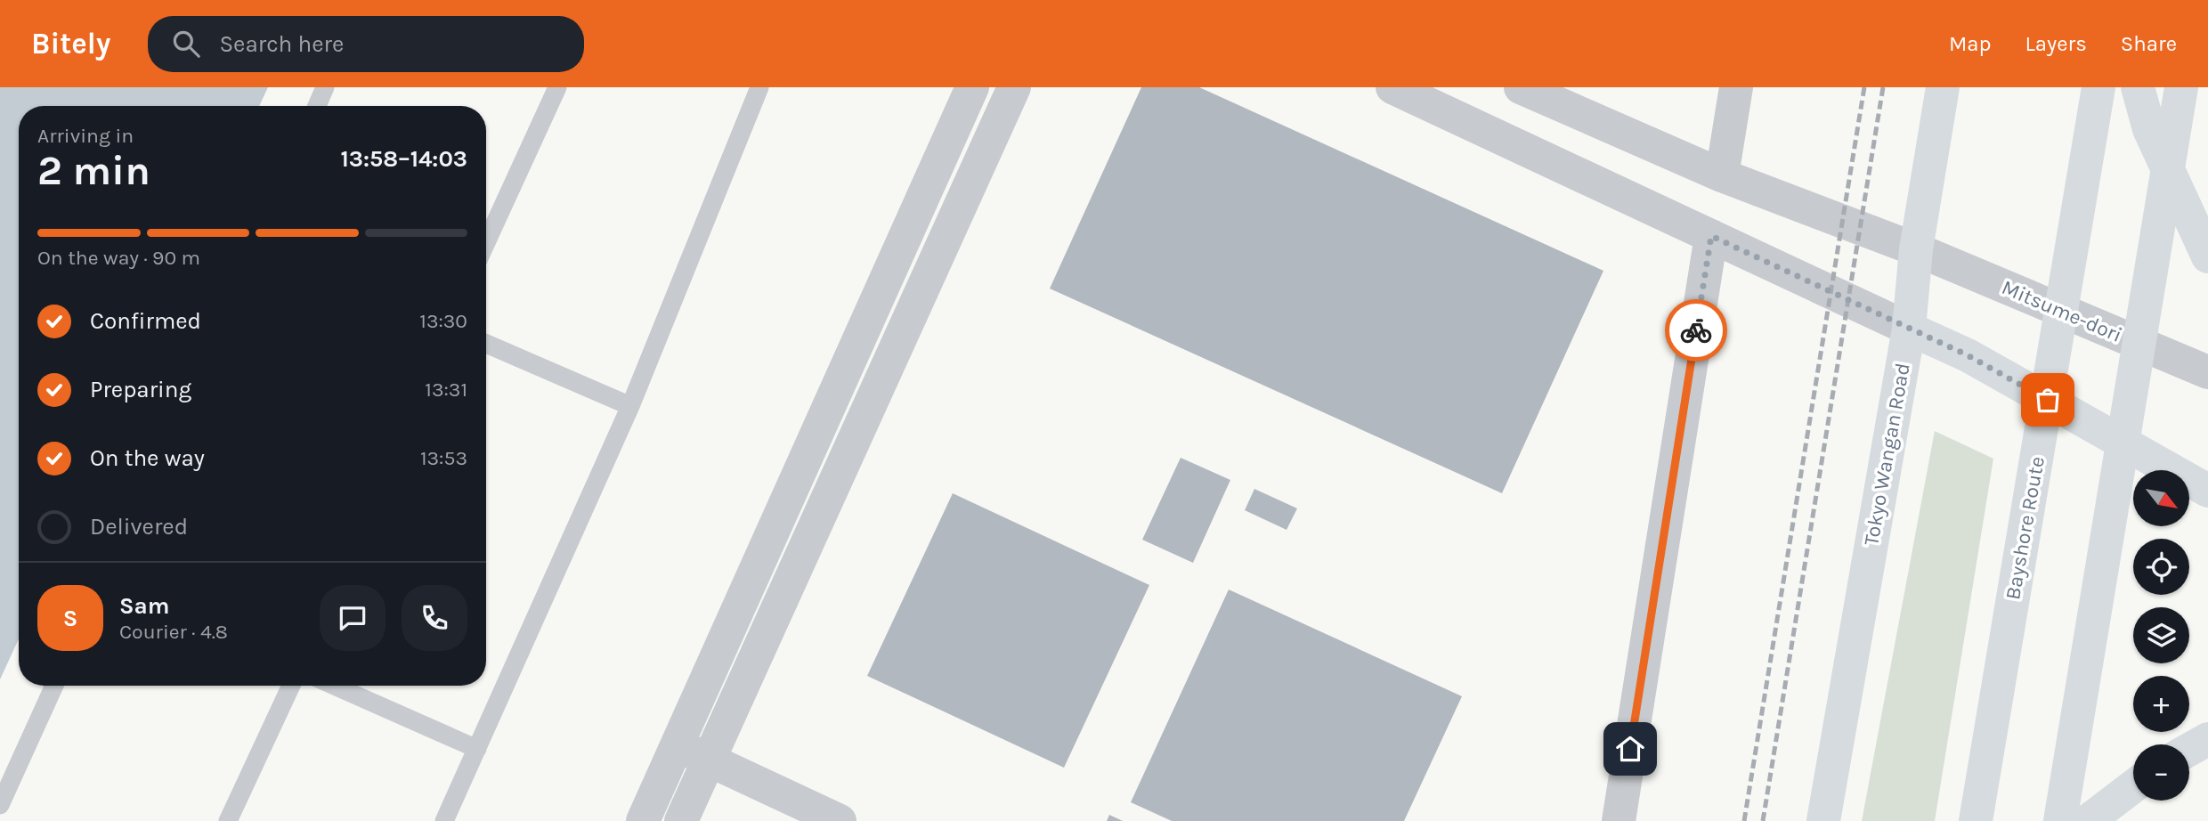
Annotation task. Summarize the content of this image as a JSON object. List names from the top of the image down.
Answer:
{
  "streets": {
    "main road": ["Tokyo Wangan Road", "Bayshore Route"],
    "street": ["Mitsume-dori"]
  },
  "crossings": [
    ["Mitsume-dori", "Tokyo Wangan Road"]
  ],
  "north": "bottom right",
  "page": {
    "header": "Bitely",
    "search": "Search here",
    "nav": ["Map", "Layers", "Share"],
    "heading": ["2 min", "Arriving in", "13:58–14:03"],
    "panel": ["Sam", "Courier · 4.8"],
    "bar": "On the way · 90 m",
    "list": [
      ["Confirmed", "13:30"],
      ["Preparing", "13:31"],
      ["On the way", "13:53"],
      "Delivered"
    ],
    "map_buttons": ["+", "−"],
    "round": "S"
  }
}
